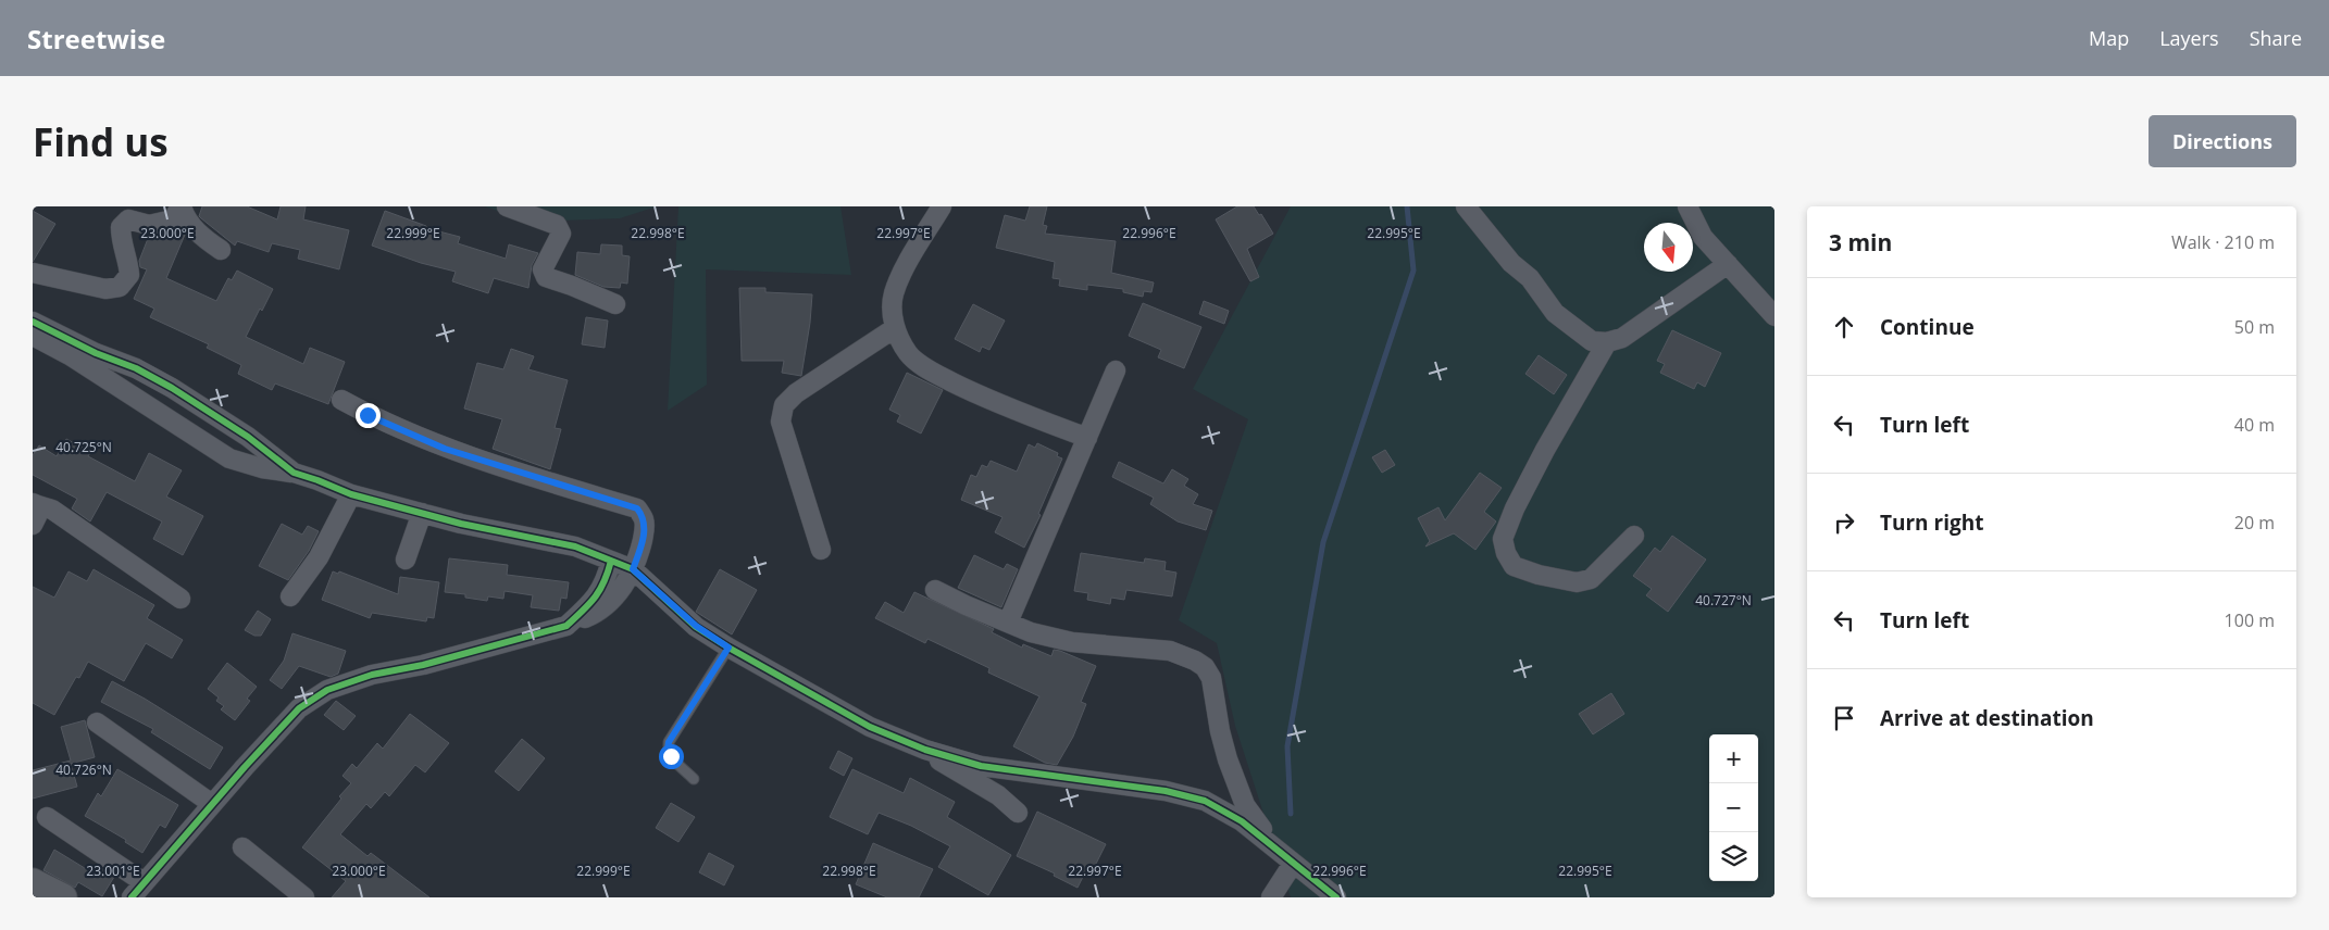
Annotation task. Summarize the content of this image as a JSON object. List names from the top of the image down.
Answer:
{
  "north": "bottom",
  "page": {
    "header": "Streetwise",
    "nav": ["Map", "Layers", "Share"],
    "buttons": "Directions",
    "title": "Find us",
    "heading": ["3 min", "Walk · 210 m"],
    "list": [
      ["Continue", "50 m"],
      ["Turn left", "40 m"],
      ["Turn right", "20 m"],
      ["Turn left", "100 m"],
      "Arrive at destination"
    ],
    "map_buttons": ["+", "−"]
  },
  "coordinates": [
    "23.000°E",
    "22.999°E",
    "22.998°E",
    "22.997°E",
    "22.996°E",
    "22.995°E",
    "40.725°N",
    "40.727°N",
    "40.726°N",
    "23.001°E"
  ]
}
